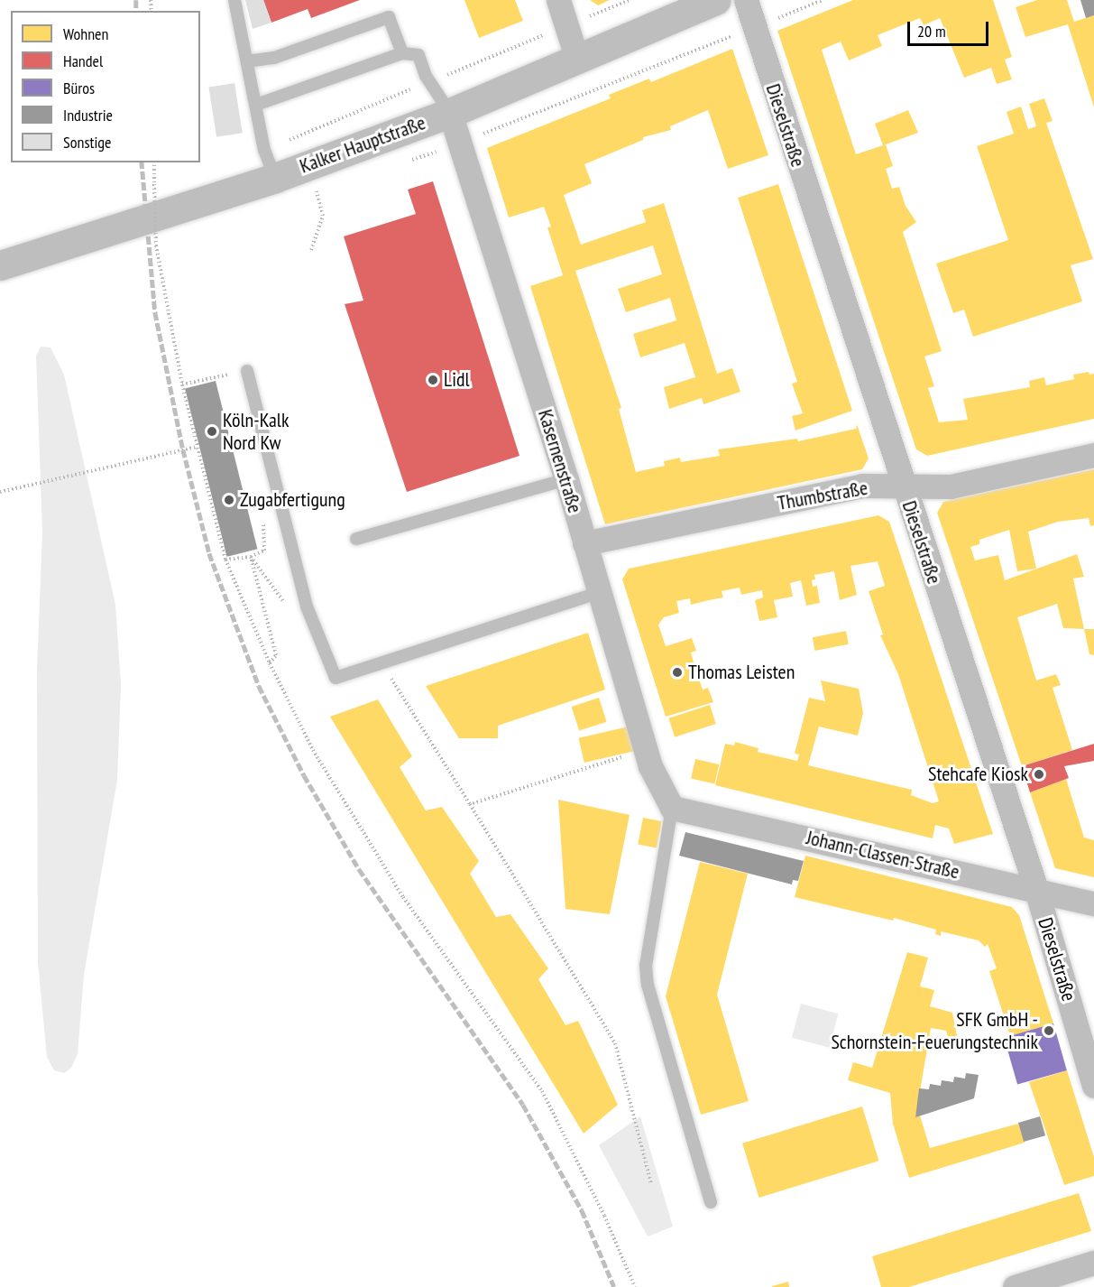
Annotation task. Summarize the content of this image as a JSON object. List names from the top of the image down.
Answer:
{
  "streets": {
    "main road": ["Kalker Hauptstraße"],
    "street": [
      "Dieselstraße",
      "Kasernenstraße",
      "Thumbstraße",
      "Johann-Classen-Straße"
    ]
  },
  "crossings": [
    ["Dieselstraße", "Thumbstraße"],
    ["Dieselstraße", "Johann-Classen-Straße"],
    ["Kalker Hauptstraße", "Kasernenstraße"],
    ["Kasernenstraße", "Thumbstraße"],
    ["Kasernenstraße", "Johann-Classen-Straße"]
  ],
  "places": [
    "Lidl",
    "Köln-Kalk Nord Kw",
    "Zugabfertigung",
    "Thomas Leisten",
    "Stehcafe Kiosk",
    "SFK GmbH - Schornstein-Feuerungstechnik"
  ],
  "legend": [
    "Wohnen",
    "Handel",
    "Büros",
    "Industrie",
    "Sonstige"
  ],
  "scale_bar": "20 m"
}
